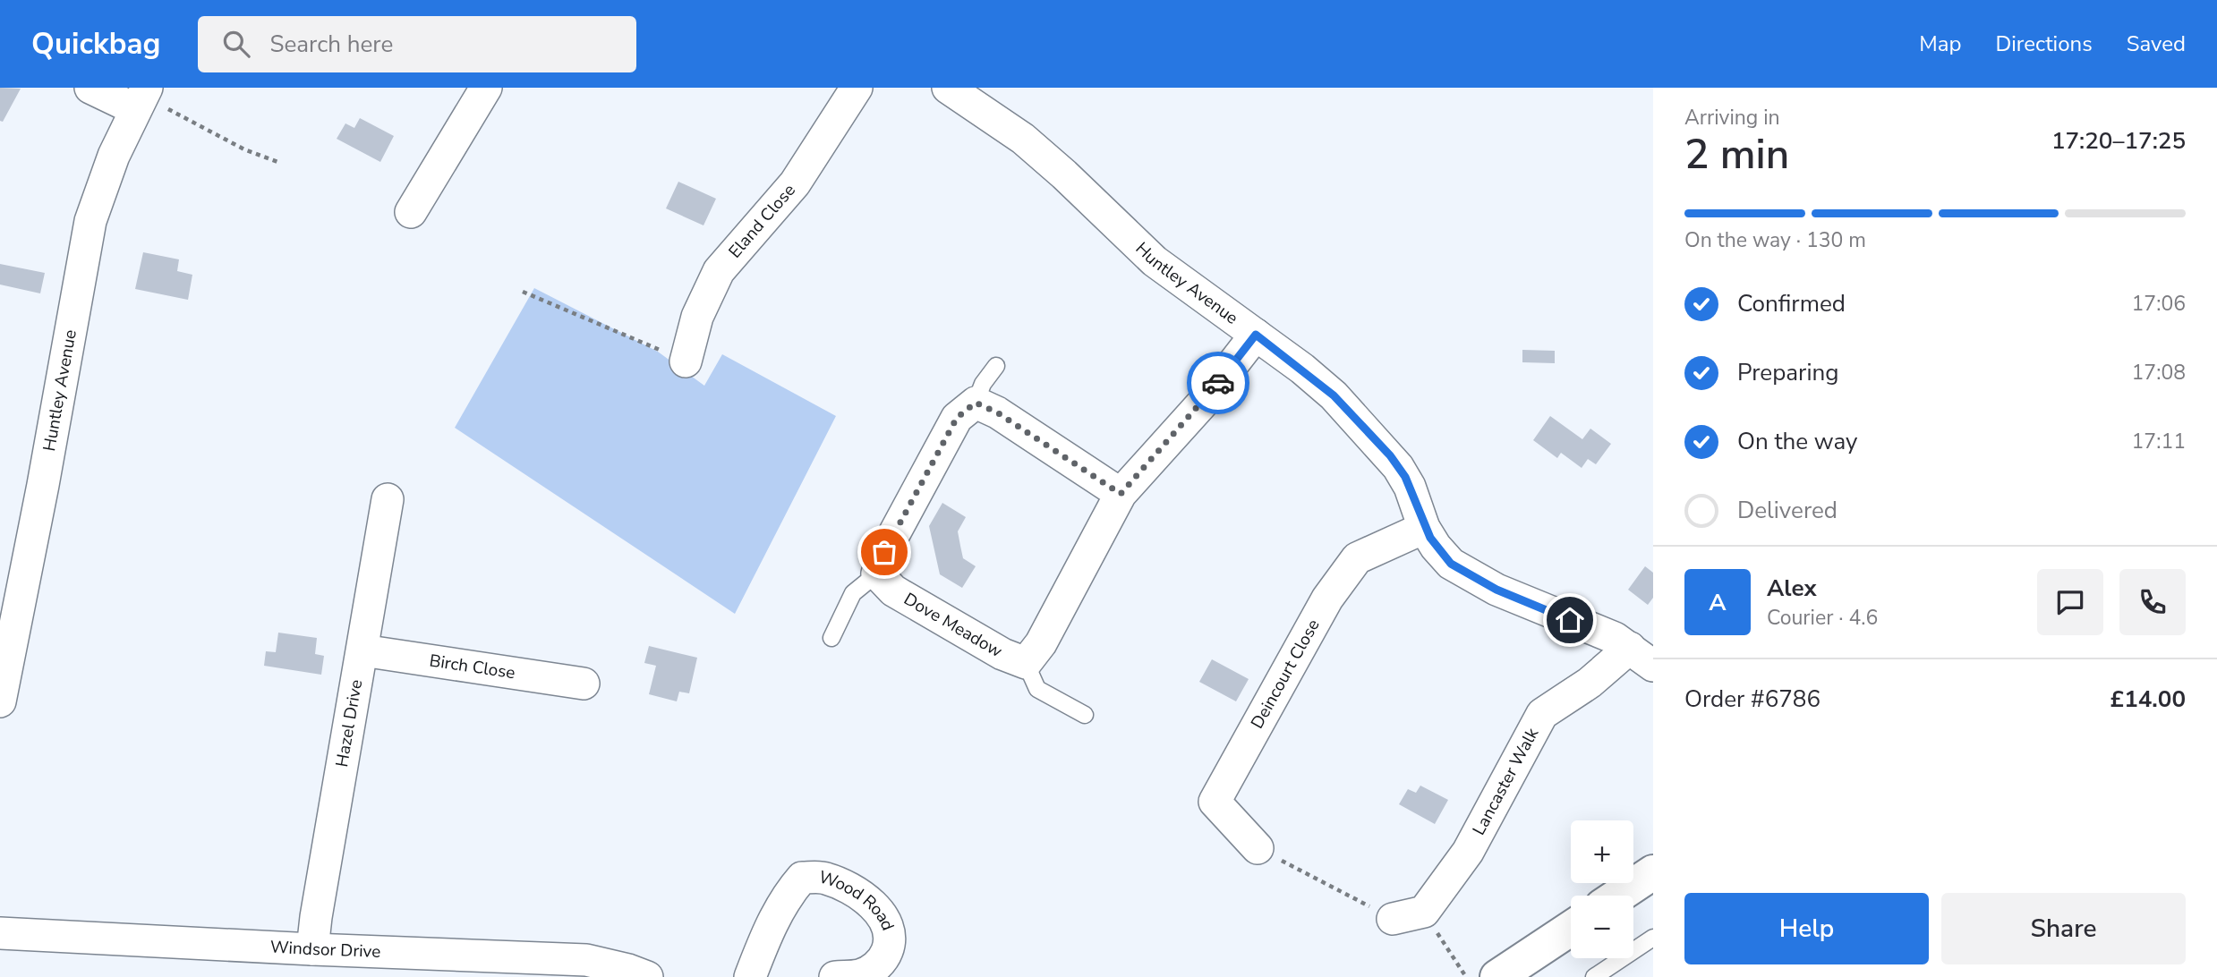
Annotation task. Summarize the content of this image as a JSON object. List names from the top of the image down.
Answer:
{
  "streets": {
    "street": [
      "Eland Close",
      "Huntley Avenue",
      "Dove Meadow",
      "Birch Close",
      "Deincourt Close",
      "Hazel Drive",
      "Lancaster Walk",
      "Wood Road",
      "Windsor Drive"
    ]
  },
  "crossings": [
    ["Huntley Avenue", "Deincourt Close"],
    ["Huntley Avenue", "Lancaster Walk"],
    ["Birch Close", "Hazel Drive"],
    ["Hazel Drive", "Windsor Drive"]
  ],
  "page": {
    "header": "Quickbag",
    "search": "Search here",
    "nav": ["Map", "Directions", "Saved"],
    "heading": ["2 min", "Arriving in", "17:20–17:25"],
    "panel": [
      "Alex",
      "Courier · 4.6",
      "Order #6786",
      "£14.00"
    ],
    "bar": "On the way · 130 m",
    "list": [
      ["Confirmed", "17:06"],
      ["Preparing", "17:08"],
      ["On the way", "17:11"],
      "Delivered"
    ],
    "round": "A",
    "map_buttons": ["+", "−"],
    "buttons": ["Help", "Share"]
  }
}
